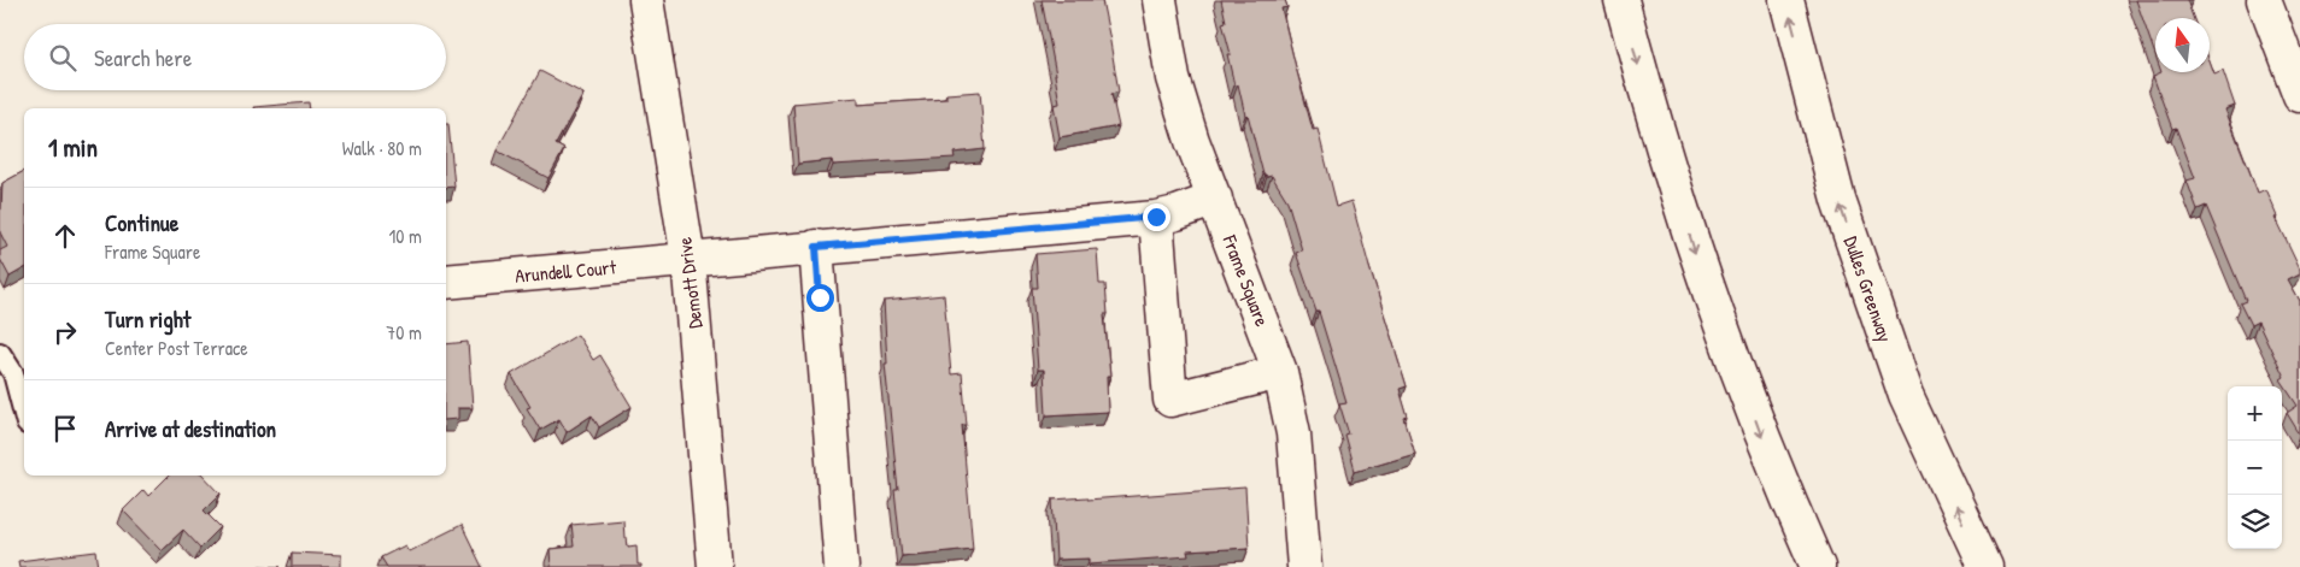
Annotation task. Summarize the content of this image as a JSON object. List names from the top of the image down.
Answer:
{
  "streets": {
    "main road": [
      "Arundell Court",
      "Frame Square",
      "Demott Drive",
      "Dulles Greenway"
    ]
  },
  "crossings": [
    ["Arundell Court", "Frame Square"],
    ["Arundell Court", "Demott Drive"]
  ],
  "north": "top",
  "page": {
    "search": "Search here",
    "heading": ["1 min", "Walk · 80 m"],
    "list": [
      ["Continue", "Frame Square", "10 m"],
      ["Turn right", "Center Post Terrace", "70 m"],
      "Arrive at destination"
    ],
    "map_buttons": ["+", "−"]
  }
}
